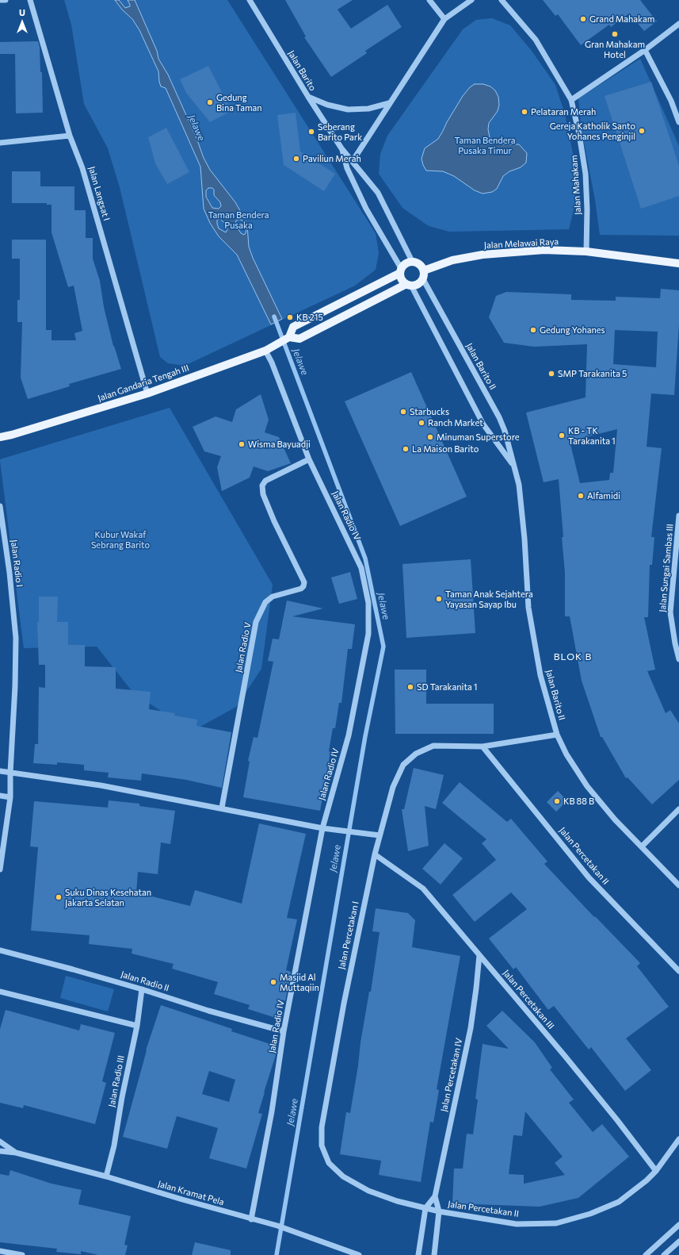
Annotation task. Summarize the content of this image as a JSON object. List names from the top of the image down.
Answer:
{
  "streets": {
    "main road": ["Jalan Melawai Raya", "Jalan Gandaria Tengah III"],
    "street": [
      "Jalan Barito",
      "Jalan Mahakam",
      "Jalan Langsat I",
      "Jalan Barito II",
      "Jalan Radio IV",
      "Jalan Radio I",
      "Jalan Sungai Sambas III",
      "Jalan Radio V",
      "Jalan Percetakan II",
      "Jalan Percetakan I",
      "Jalan Radio II",
      "Jalan Percetakan III",
      "Jalan Percetakan IV",
      "Jalan Radio III",
      "Jalan Kramat Pela"
    ]
  },
  "crossings": [
    ["Jalan Barito", "Jalan Melawai Raya"],
    ["Jalan Barito", "Jalan Barito II"],
    ["Jalan Barito", "Jalan Gandaria Tengah III"],
    ["Jalan Mahakam", "Jalan Melawai Raya"],
    ["Jalan Langsat I", "Jalan Gandaria Tengah III"],
    ["Jalan Melawai Raya", "Jalan Barito II"],
    ["Jalan Melawai Raya", "Jalan Gandaria Tengah III"],
    ["Jalan Barito II", "Jalan Gandaria Tengah III"],
    ["Jalan Barito II", "Jalan Percetakan I"],
    ["Jalan Gandaria Tengah III", "Jalan Radio IV"],
    ["Jalan Radio IV", "Jalan Radio V"],
    ["Jalan Radio IV", "Jalan Radio II"],
    ["Jalan Radio IV", "Jalan Kramat Pela"],
    ["Jalan Percetakan II", "Jalan Percetakan I"],
    ["Jalan Percetakan II", "Jalan Percetakan III"],
    ["Jalan Percetakan II", "Jalan Percetakan IV"],
    ["Jalan Percetakan I", "Jalan Percetakan III"],
    ["Jalan Percetakan I", "Jalan Percetakan IV"],
    ["Jalan Radio II", "Jalan Radio III"],
    ["Jalan Percetakan III", "Jalan Percetakan IV"],
    ["Jalan Radio III", "Jalan Kramat Pela"]
  ],
  "districts": ["BLOK B"],
  "water": ["Jelawe"],
  "parks": ["Taman Bendera Pusaka Timur", "Taman Bendera Pusaka", "Kubur Wakaf Sebrang Barito"],
  "places": [
    "Grand Mahakam",
    "Gran Mahakam Hotel",
    "Gedung Bina Taman",
    "Pelataran Merah",
    "Gereja Katholik Santo Yohanes Penginjil",
    "Seberang Barito Park",
    "Paviliun Merah",
    "KB 215",
    "Gedung Yohanes",
    "SMP Tarakanita 5",
    "Starbucks",
    "Ranch Market",
    "KB - TK Tarakanita 1",
    "Minuman Superstore",
    "Wisma Bayuadji",
    "La Maison Barito",
    "Alfamidi",
    "Taman Anak Sejahtera Yayasan Sayap Ibu",
    "SD Tarakanita 1",
    "KB 88 B",
    "Suku Dinas Kesehatan Jakarta Selatan",
    "Masjid Al Muttaqiin"
  ],
  "north": "top"
}
